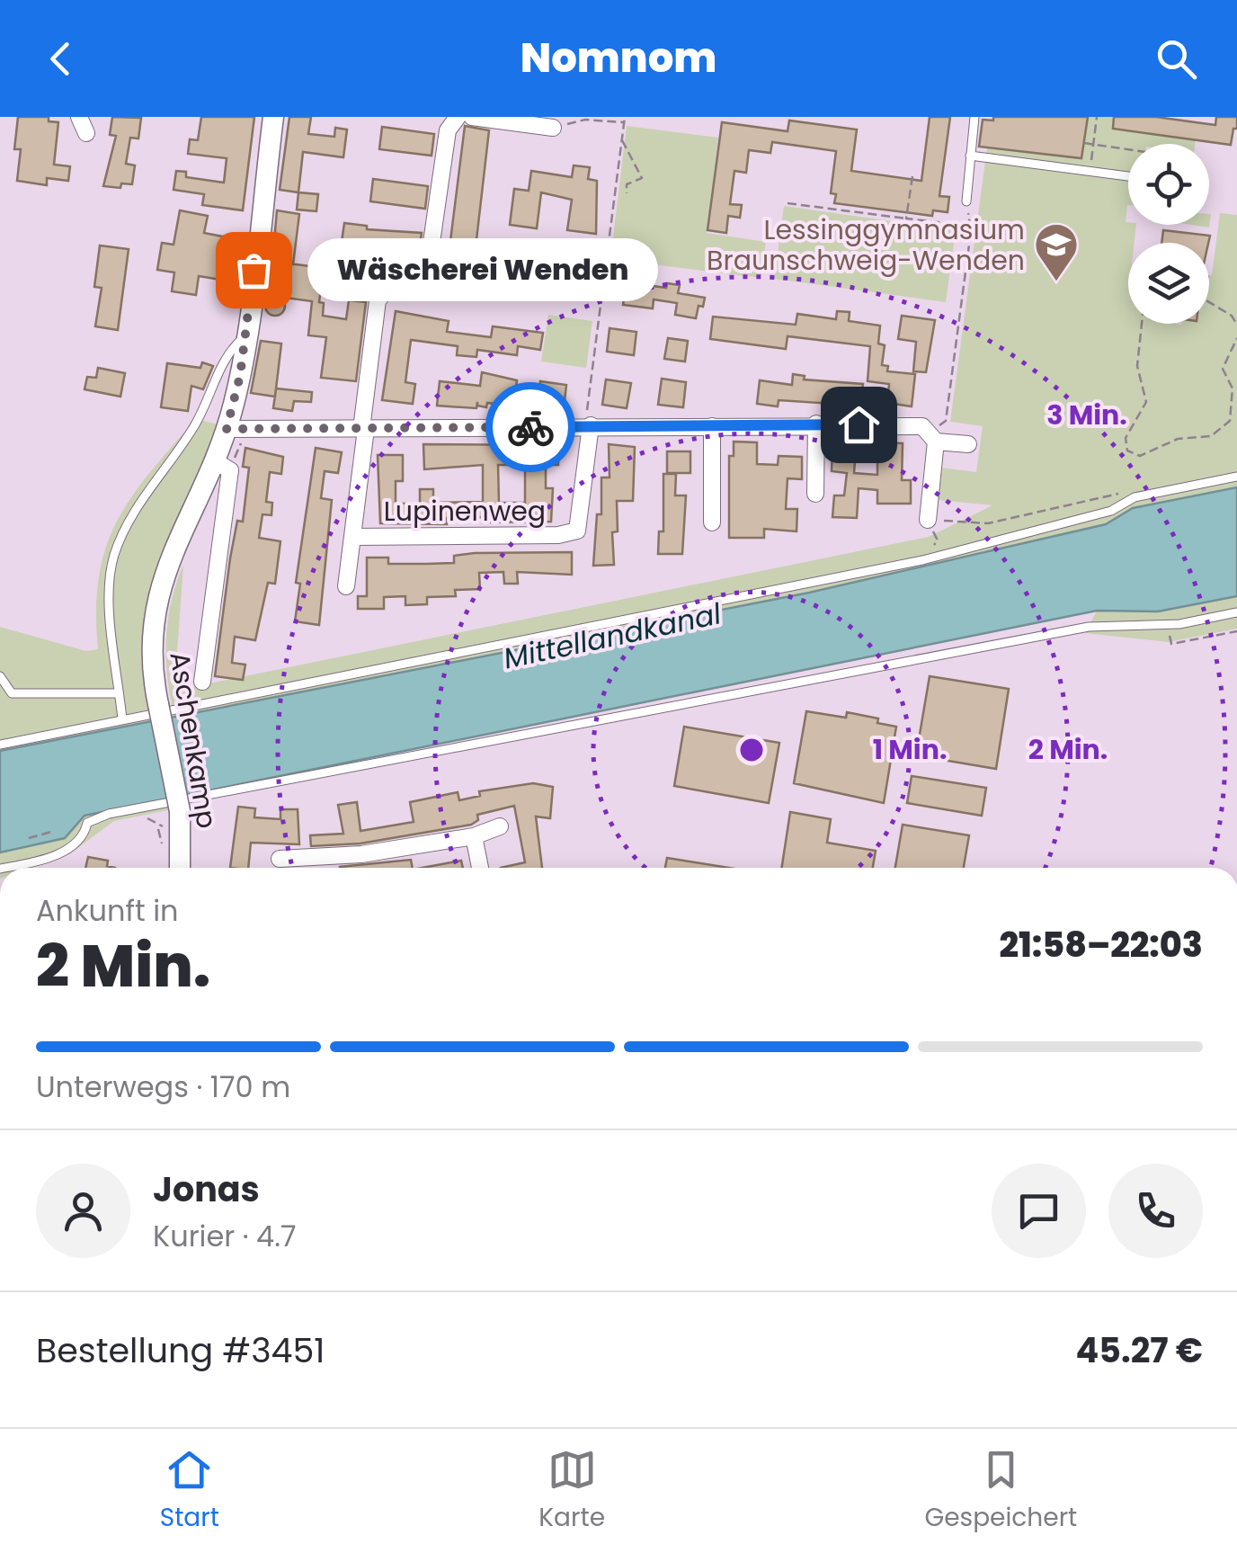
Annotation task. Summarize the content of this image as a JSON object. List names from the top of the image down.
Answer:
{
  "streets": {
    "street": ["Lupinenweg", "Aschenkamp"]
  },
  "water": ["Mittellandkanal"],
  "places": {
    "other": ["Wäscherei Wenden"],
    "school or university": ["Lessinggymnasium Braunschweig-Wenden"]
  },
  "page": {
    "header": "Nomnom",
    "bubble": "Wäscherei Wenden",
    "heading": ["2 Min.", "Ankunft in", "21:58–22:03"],
    "panel": [
      "Jonas",
      "Kurier · 4.7",
      "Bestellung #3451",
      "45.27 €"
    ],
    "bar": "Unterwegs · 170 m",
    "tabs": ["Start", "Karte", "Gespeichert"]
  },
  "rings": ["3 Min.", "1 Min.", "2 Min."]
}
